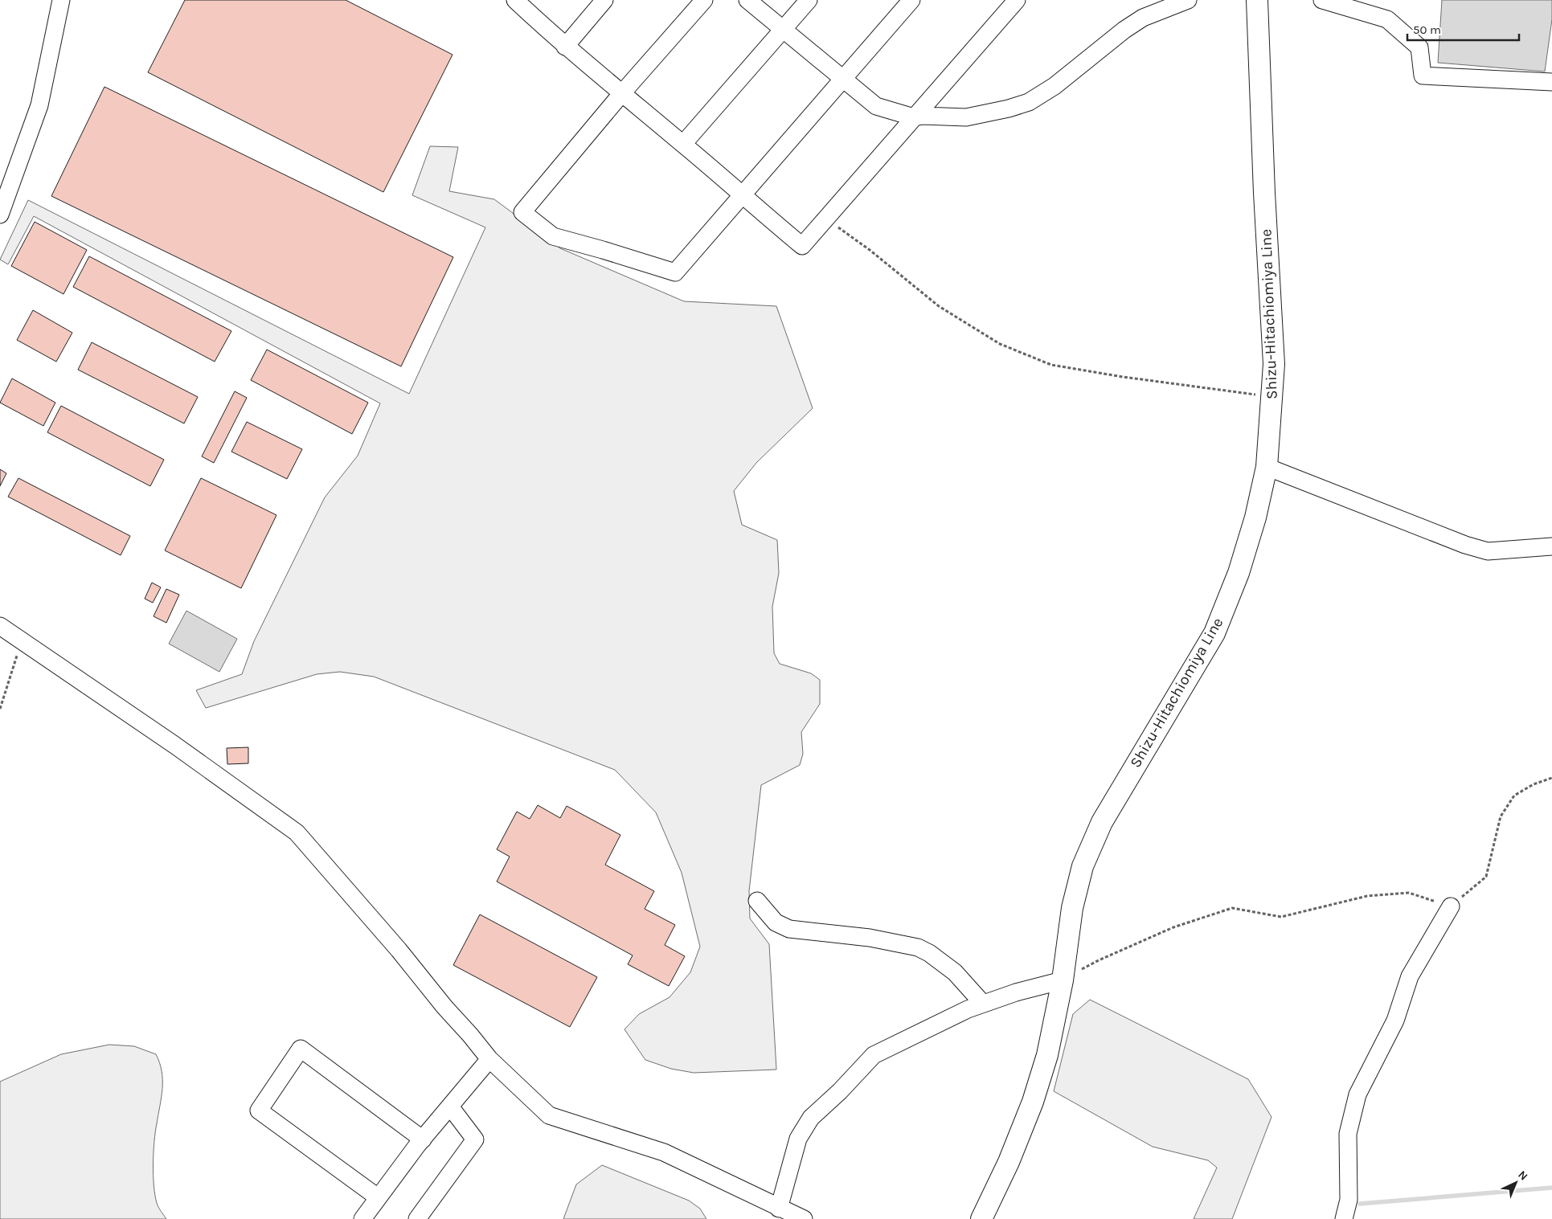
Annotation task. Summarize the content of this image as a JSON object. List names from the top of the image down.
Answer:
{
  "streets": {
    "main road": ["Shizu-Hitachiomiya Line"]
  },
  "scale_bar": "50 m",
  "north": "top right"
}
